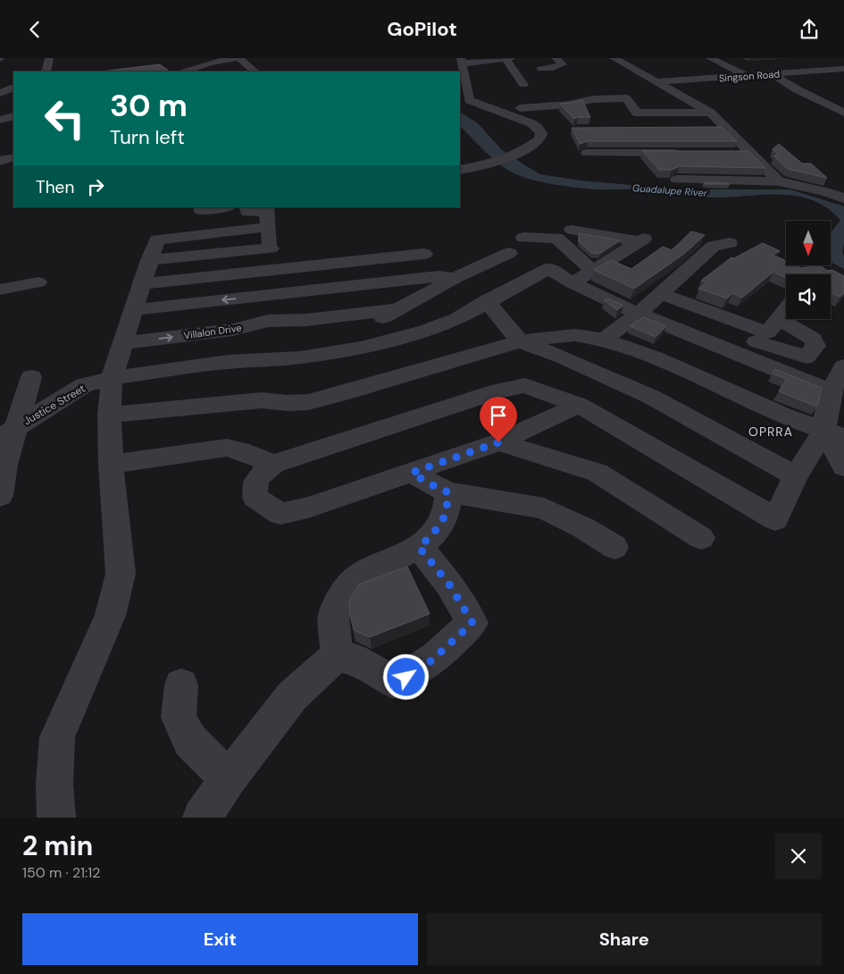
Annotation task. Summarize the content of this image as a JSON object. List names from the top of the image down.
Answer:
{
  "streets": {
    "street": ["Singson Road", "Villalon Drive", "Justice Street"]
  },
  "districts": ["OPRRA"],
  "water": ["Guadalupe River"],
  "north": "bottom",
  "page": {
    "header": "GoPilot",
    "turn": ["30 m", "Turn left"],
    "then": "Then",
    "heading": ["2 min", "150 m · 21:12"],
    "buttons": ["Exit", "Share"]
  }
}
